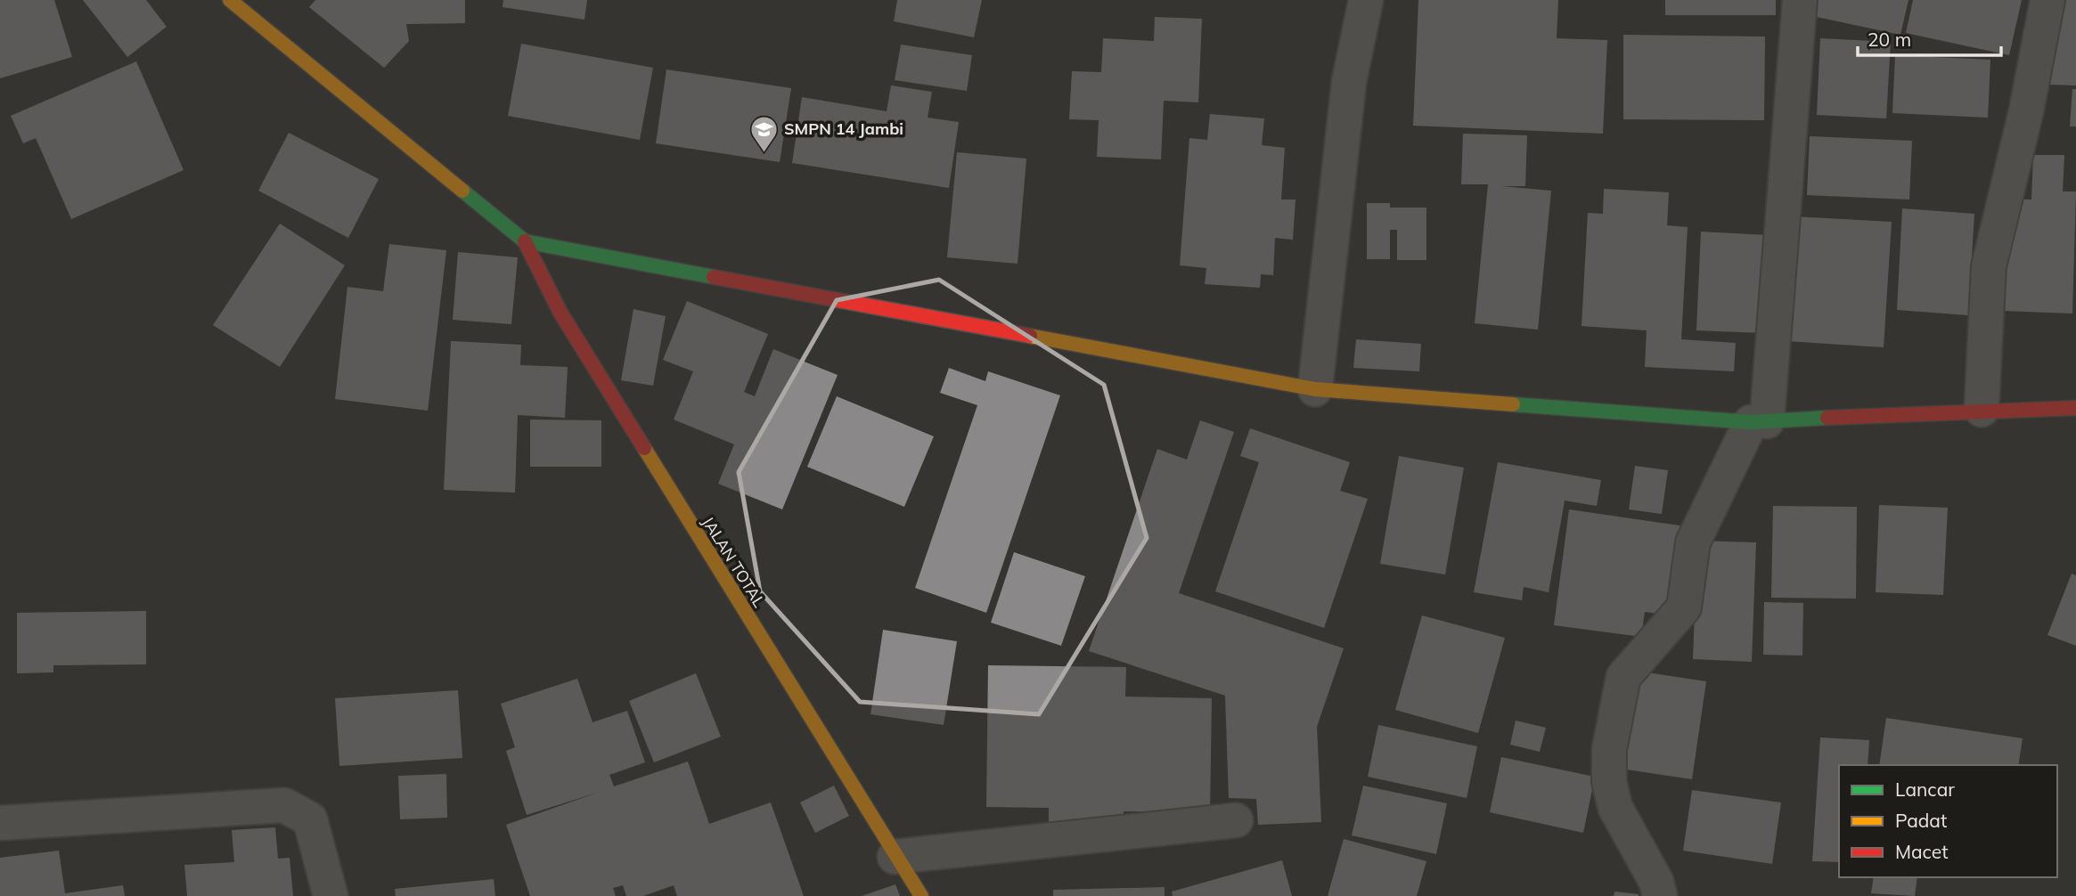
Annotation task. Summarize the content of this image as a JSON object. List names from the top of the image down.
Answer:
{
  "streets": {
    "street": ["JALAN TOTAL"]
  },
  "places": {
    "school or university": ["SMPN 14 Jambi"]
  },
  "legend": ["Lancar", "Padat", "Macet"],
  "scale_bar": "20 m"
}
